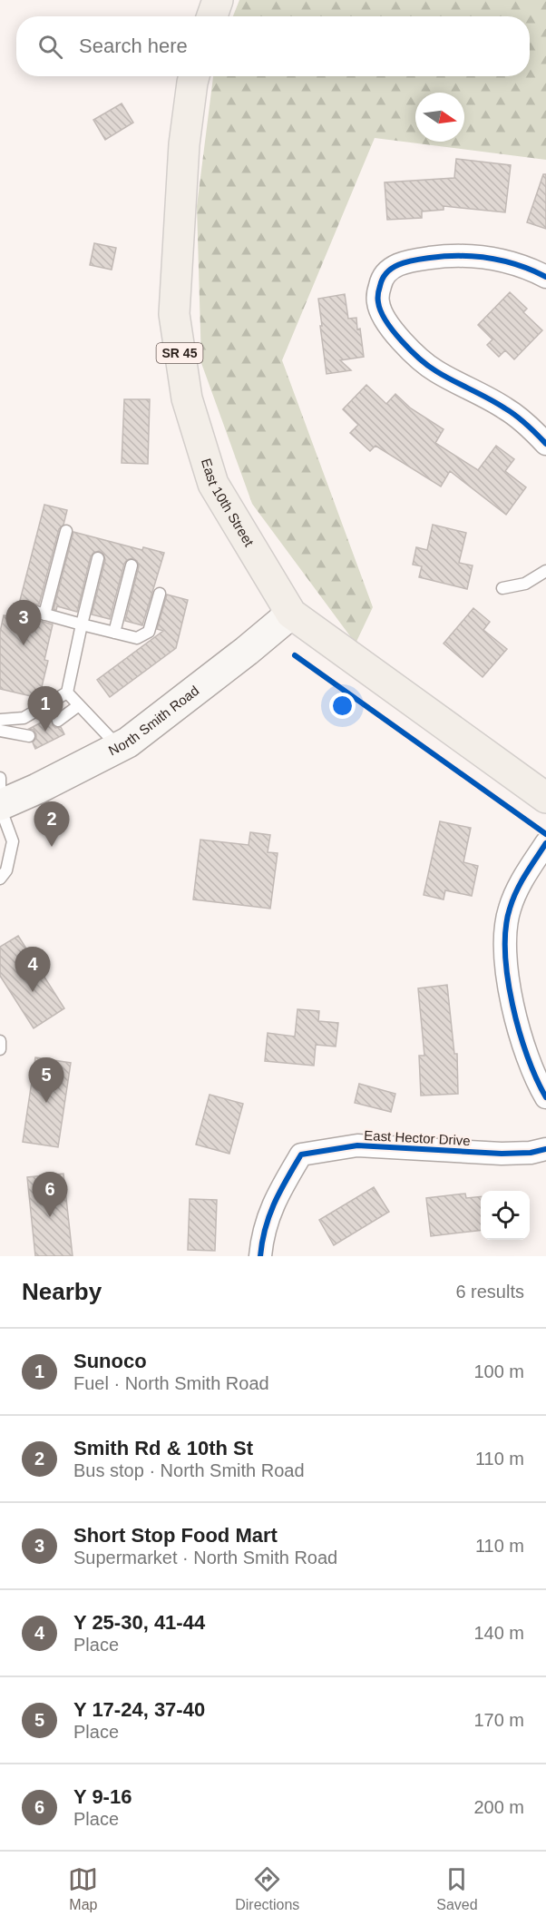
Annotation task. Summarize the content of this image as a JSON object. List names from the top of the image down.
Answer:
{
  "streets": {
    "main road": ["SR 45", "East 10th Street", "North Smith Road"],
    "street": ["East Hector Drive"]
  },
  "crossings": [
    ["East 10th Street", "North Smith Road"]
  ],
  "north": "right",
  "page": {
    "search": "Search here",
    "pins": [
      "3",
      "1",
      "2",
      "4",
      "5",
      "6"
    ],
    "heading": ["Nearby", "6 results"],
    "list": [
      {
        "mark": "1",
        "name": "Sunoco",
        "note": "Fuel · North Smith Road",
        "value": "100 m"
      },
      {
        "mark": "2",
        "name": "Smith Rd & 10th St",
        "note": "Bus stop · North Smith Road",
        "value": "110 m"
      },
      {
        "mark": "3",
        "name": "Short Stop Food Mart",
        "note": "Supermarket · North Smith Road",
        "value": "110 m"
      },
      {
        "mark": "4",
        "name": "Y 25-30, 41-44",
        "note": "Place",
        "value": "140 m"
      },
      {
        "mark": "5",
        "name": "Y 17-24, 37-40",
        "note": "Place",
        "value": "170 m"
      },
      {
        "mark": "6",
        "name": "Y 9-16",
        "note": "Place",
        "value": "200 m"
      }
    ],
    "nav": ["Map", "Directions", "Saved"]
  }
}
